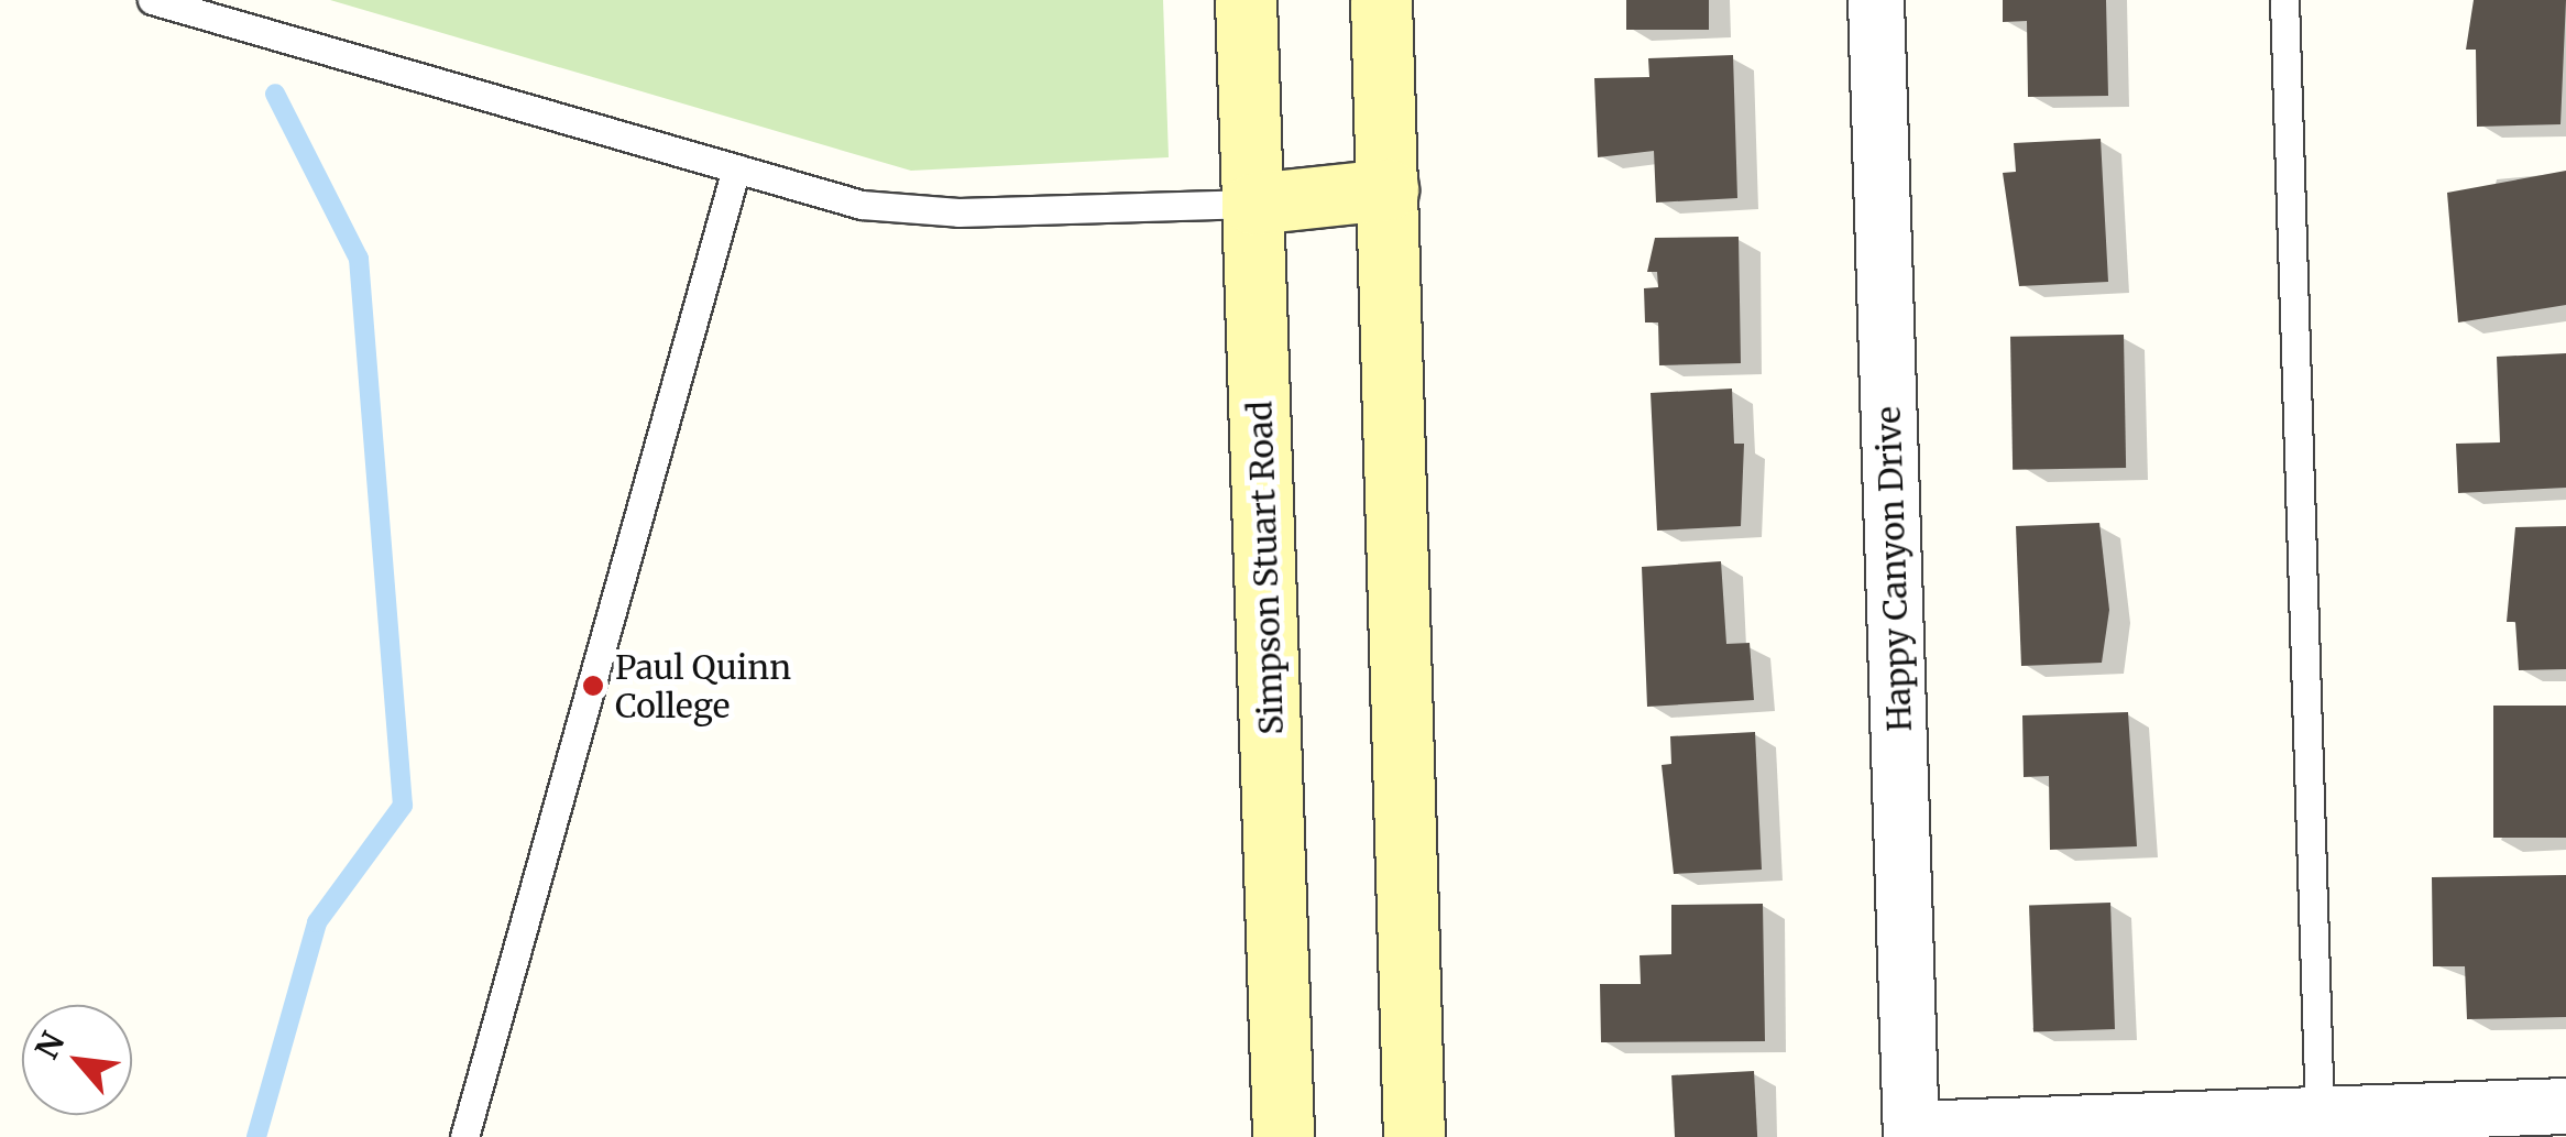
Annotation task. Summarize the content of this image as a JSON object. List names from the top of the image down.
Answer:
{
  "streets": {
    "main road": ["Simpson Stuart Road"],
    "street": ["Happy Canyon Drive"]
  },
  "places": ["Paul Quinn College"],
  "north": "top left"
}
